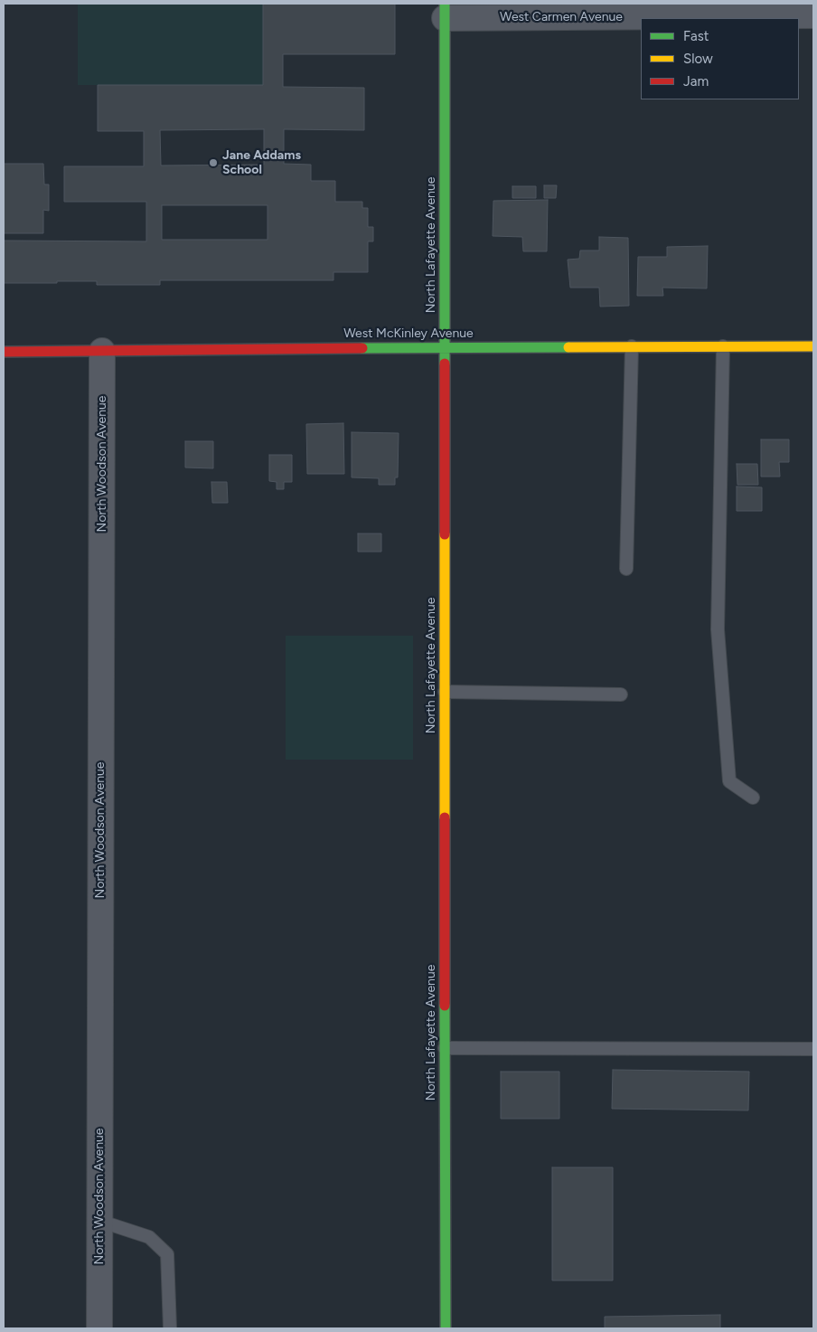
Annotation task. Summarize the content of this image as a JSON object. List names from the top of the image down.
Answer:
{
  "streets": {
    "street": [
      "West Carmen Avenue",
      "North Lafayette Avenue",
      "West McKinley Avenue",
      "North Woodson Avenue"
    ]
  },
  "crossings": [
    ["West Carmen Avenue", "North Lafayette Avenue"],
    ["North Lafayette Avenue", "West McKinley Avenue"],
    ["West McKinley Avenue", "North Woodson Avenue"]
  ],
  "places": ["Jane Addams School"],
  "legend": ["Fast", "Slow", "Jam"]
}
